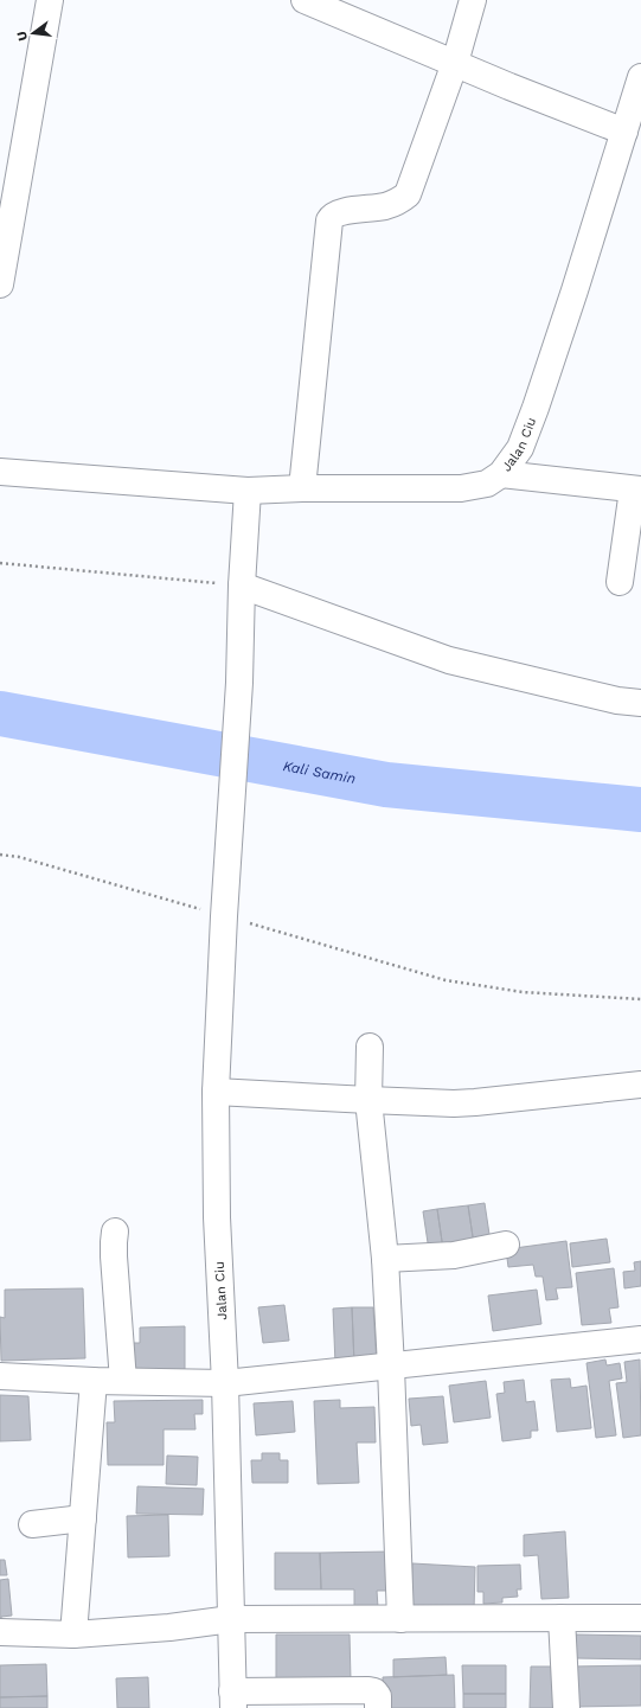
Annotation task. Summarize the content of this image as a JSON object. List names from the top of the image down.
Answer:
{
  "streets": {
    "street": ["Jalan Ciu"]
  },
  "water": ["Kali Samin"],
  "north": "left"
}
